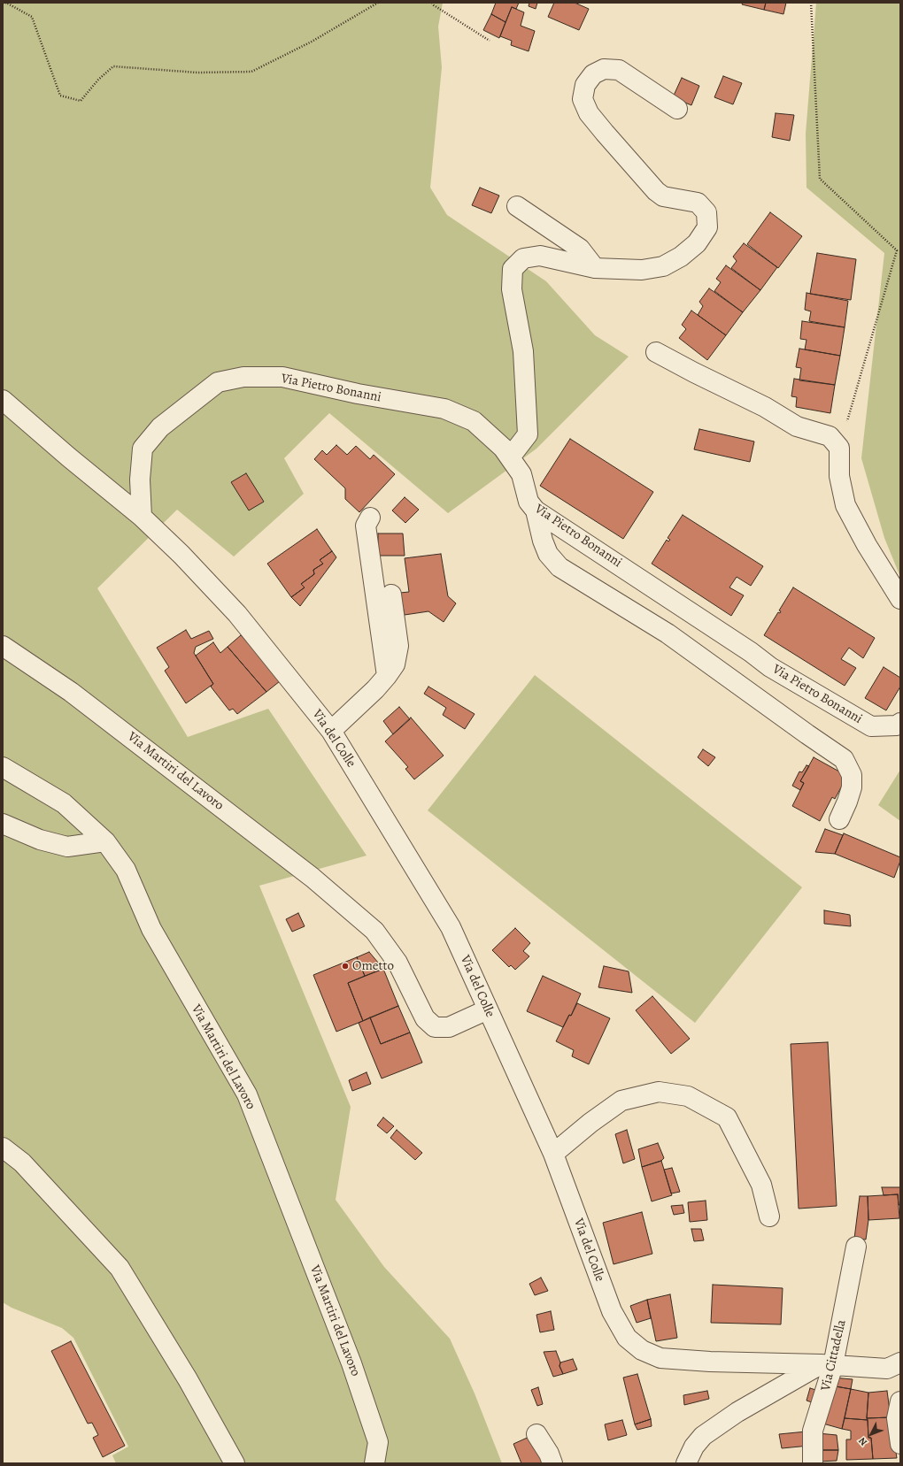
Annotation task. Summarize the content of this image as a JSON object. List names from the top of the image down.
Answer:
{
  "streets": {
    "street": [
      "Via Pietro Bonanni",
      "Via del Colle",
      "Via Martiri del Lavoro",
      "Via Cittadella"
    ]
  },
  "crossings": [
    ["Via Pietro Bonanni", "Via del Colle"],
    ["Via del Colle", "Via Martiri del Lavoro"],
    ["Via del Colle", "Via Cittadella"]
  ],
  "places": ["Ometto"],
  "north": "bottom left"
}
